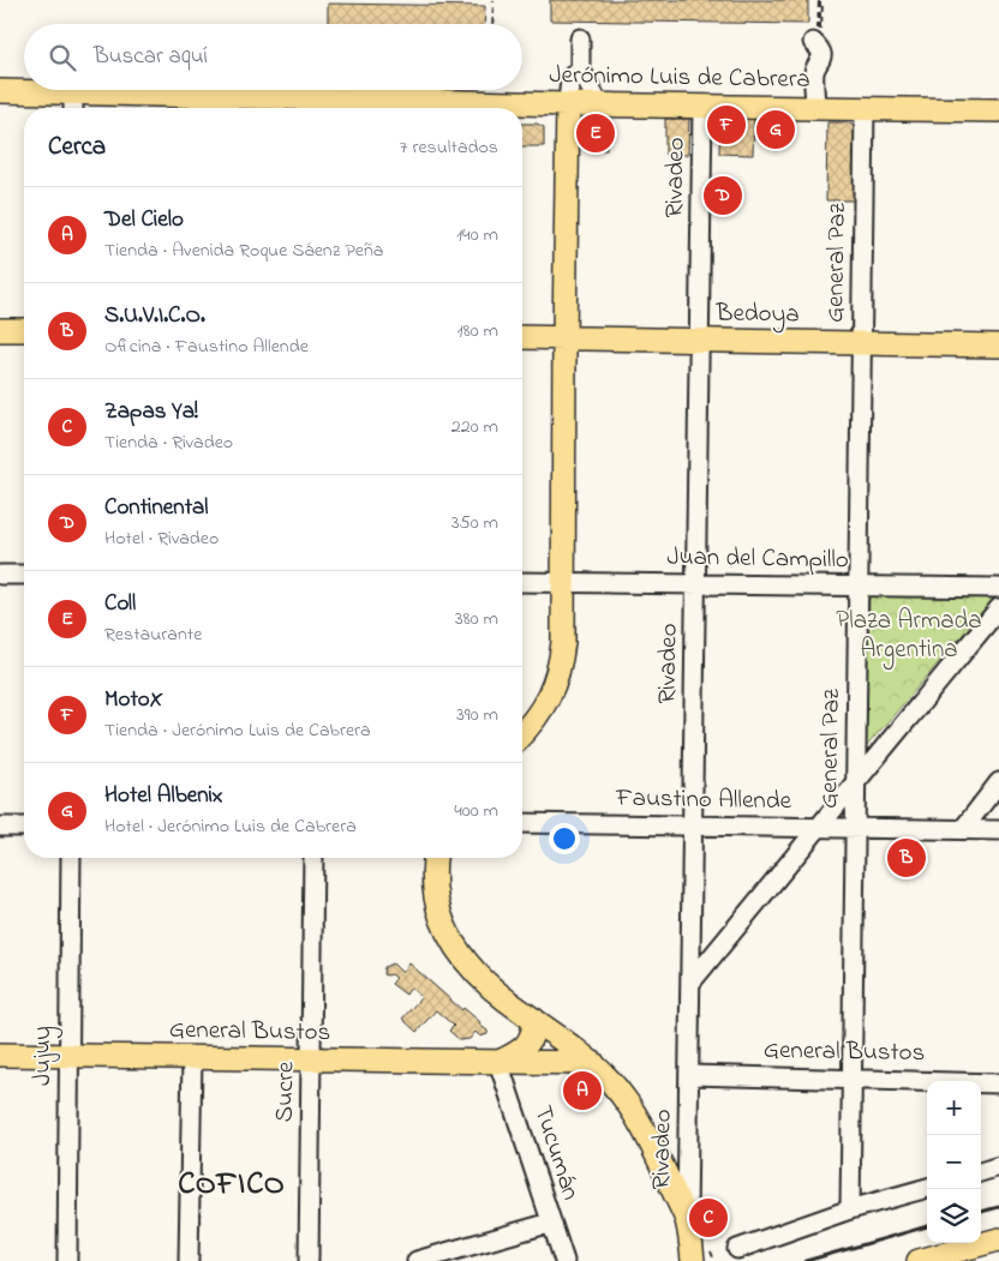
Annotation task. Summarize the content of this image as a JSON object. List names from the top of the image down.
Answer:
{
  "streets": {
    "main road": ["Jerónimo Luis de Cabrera", "Bedoya", "General Bustos"],
    "street": [
      "Rivadeo",
      "General Paz",
      "Juan del Campillo",
      "Faustino Allende",
      "Jujuy",
      "Sucre",
      "Tucumán"
    ]
  },
  "crossings": [
    ["Jerónimo Luis de Cabrera", "Rivadeo"],
    ["Jerónimo Luis de Cabrera", "General Paz"],
    ["Rivadeo", "Bedoya"],
    ["Rivadeo", "Juan del Campillo"],
    ["Rivadeo", "Faustino Allende"],
    ["Rivadeo", "General Bustos"],
    ["General Paz", "Bedoya"],
    ["General Paz", "Juan del Campillo"],
    ["General Paz", "Faustino Allende"],
    ["General Paz", "General Bustos"],
    ["General Bustos", "Jujuy"],
    ["General Bustos", "Sucre"],
    ["General Bustos", "Tucumán"]
  ],
  "districts": ["COFICO"],
  "parks": ["Plaza Armada Argentina"],
  "page": {
    "search": "Buscar aquí",
    "pins": [
      "F",
      "G",
      "E",
      "D",
      "B",
      "A",
      "C"
    ],
    "heading": ["Cerca", "7 resultados"],
    "list": [
      {
        "mark": "A",
        "name": "Del Cielo",
        "note": "Tienda · Avenida Roque Sáenz Peña",
        "value": "140 m"
      },
      {
        "mark": "B",
        "name": "S.U.V.I.C.O.",
        "note": "Oficina · Faustino Allende",
        "value": "180 m"
      },
      {
        "mark": "C",
        "name": "Zapas Ya!",
        "note": "Tienda · Rivadeo",
        "value": "220 m"
      },
      {
        "mark": "D",
        "name": "Continental",
        "note": "Hotel · Rivadeo",
        "value": "350 m"
      },
      {
        "mark": "E",
        "name": "Coll",
        "note": "Restaurante",
        "value": "380 m"
      },
      {
        "mark": "F",
        "name": "MotoX",
        "note": "Tienda · Jerónimo Luis de Cabrera",
        "value": "390 m"
      },
      {
        "mark": "G",
        "name": "Hotel Albenix",
        "note": "Hotel · Jerónimo Luis de Cabrera",
        "value": "400 m"
      }
    ],
    "map_buttons": ["+", "−"]
  }
}
